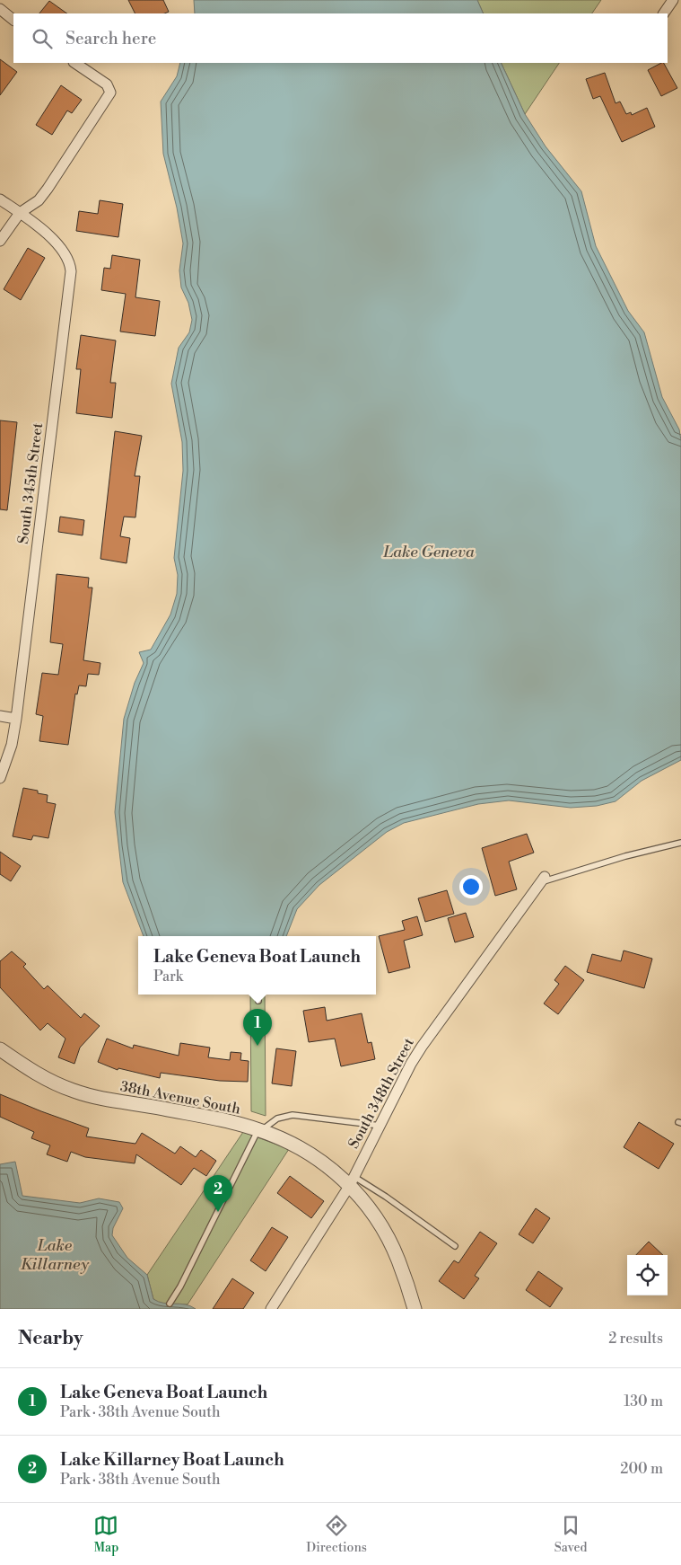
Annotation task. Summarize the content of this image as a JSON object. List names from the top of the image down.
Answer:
{
  "streets": {
    "street": ["South 345th Street", "South 348th Street", "38th Avenue South"]
  },
  "crossings": [
    ["South 348th Street", "38th Avenue South"]
  ],
  "water": ["Lake Geneva", "Lake Killarney"],
  "page": {
    "search": "Search here",
    "popup": ["Lake Geneva Boat Launch", "Park"],
    "pins": ["1", "2"],
    "heading": ["Nearby", "2 results"],
    "list": [
      {
        "mark": "1",
        "name": "Lake Geneva Boat Launch",
        "note": "Park · 38th Avenue South",
        "value": "130 m"
      },
      {
        "mark": "2",
        "name": "Lake Killarney Boat Launch",
        "note": "Park · 38th Avenue South",
        "value": "200 m"
      }
    ],
    "nav": ["Map", "Directions", "Saved"]
  }
}
